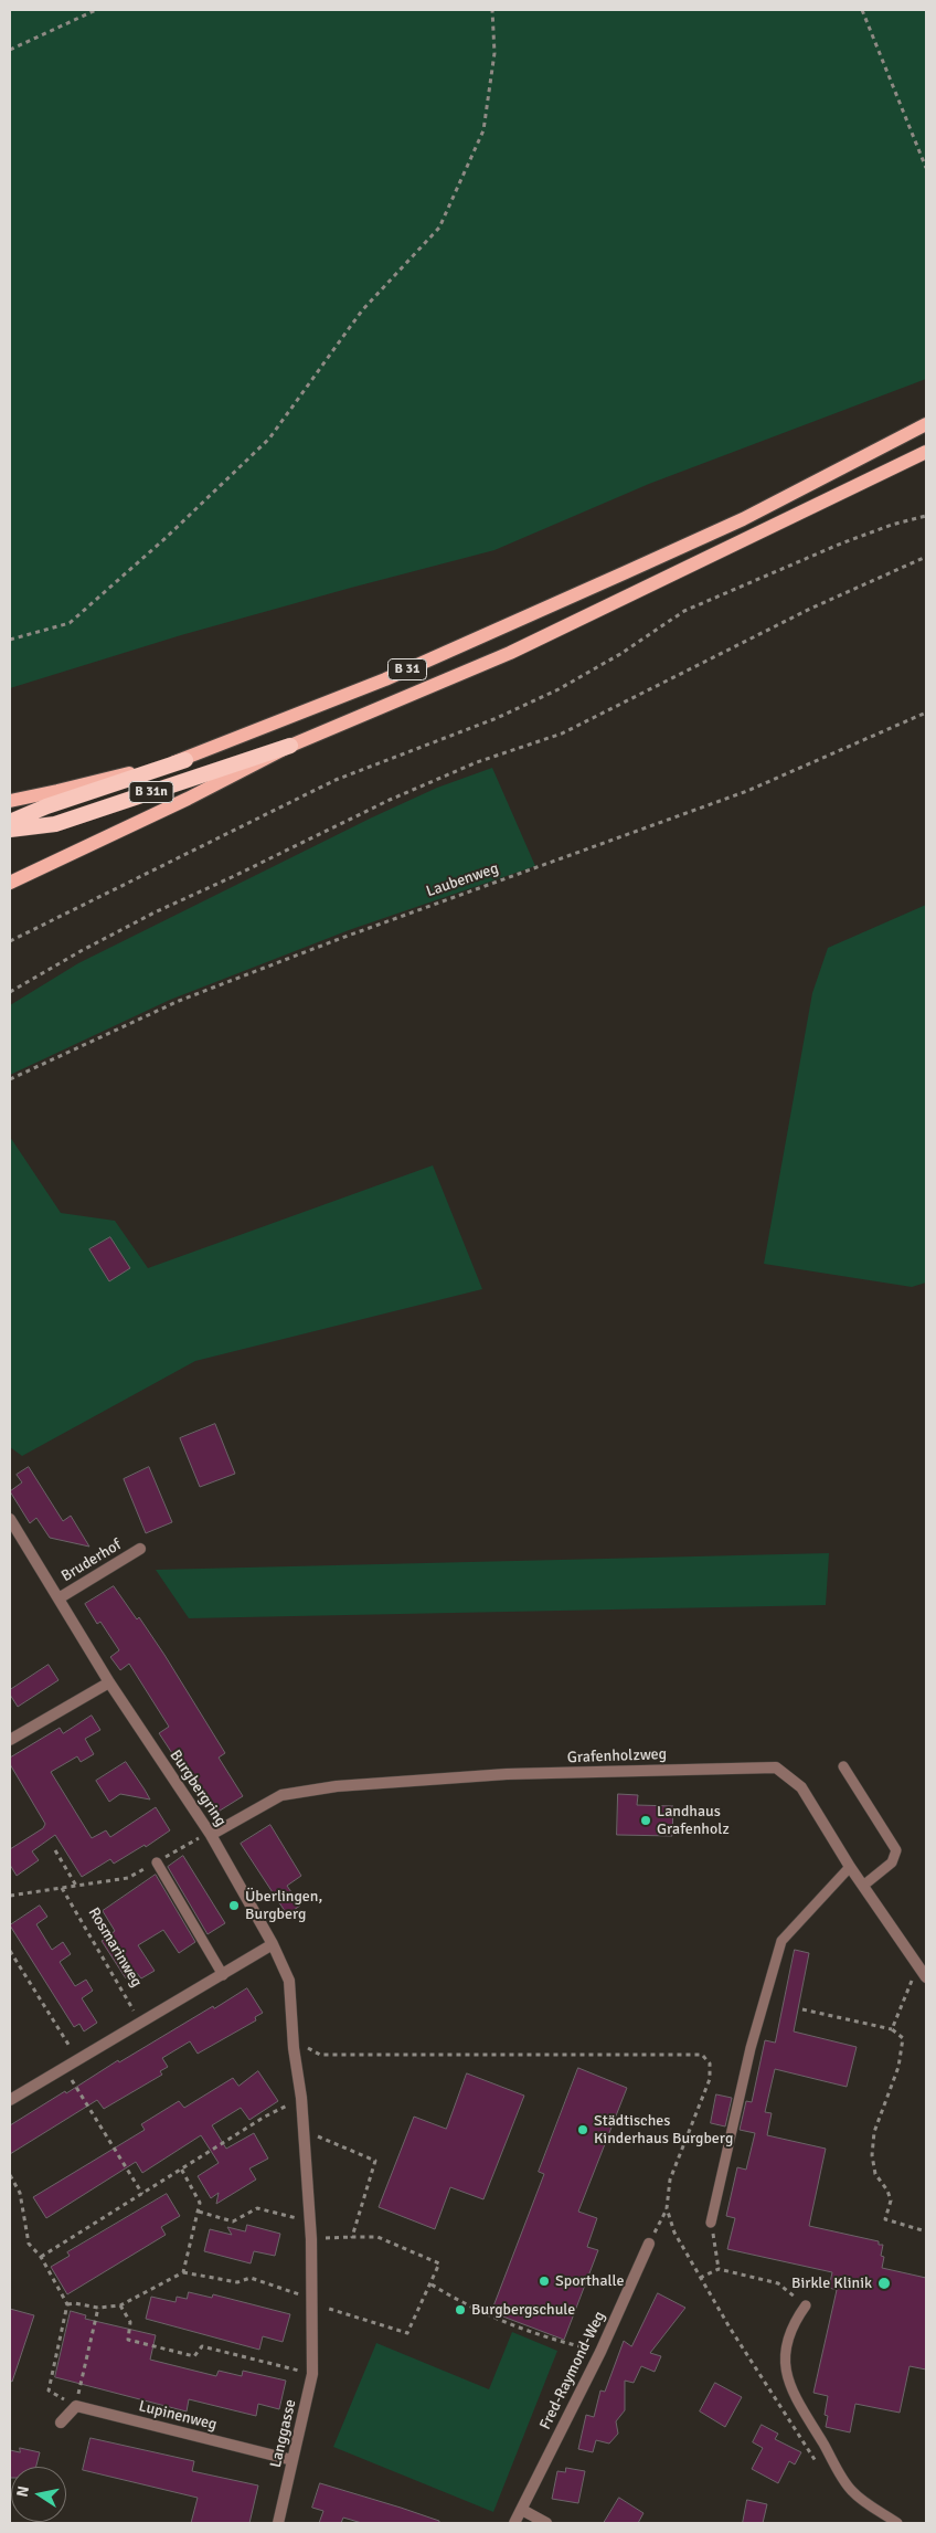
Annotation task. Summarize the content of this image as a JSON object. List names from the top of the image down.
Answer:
{
  "streets": {
    "highway": ["B 31n"],
    "main road": ["B 31"],
    "street": [
      "Bruderhof",
      "Grafenholzweg",
      "Burgbergring",
      "Fred-Raymond-Weg",
      "Lupinenweg",
      "Langgasse"
    ],
    "path": ["Laubenweg", "Rosmarinweg"]
  },
  "crossings": [
    ["B 31", "B 31n"],
    ["Bruderhof", "Burgbergring"],
    ["Grafenholzweg", "Burgbergring"],
    ["Burgbergring", "Langgasse"],
    ["Lupinenweg", "Langgasse"]
  ],
  "places": [
    "Landhaus Grafenholz",
    "Überlingen, Burgberg",
    "Städtisches Kinderhaus Burgberg",
    "Sporthalle",
    "Birkle Klinik",
    "Burgbergschule"
  ],
  "north": "left"
}
